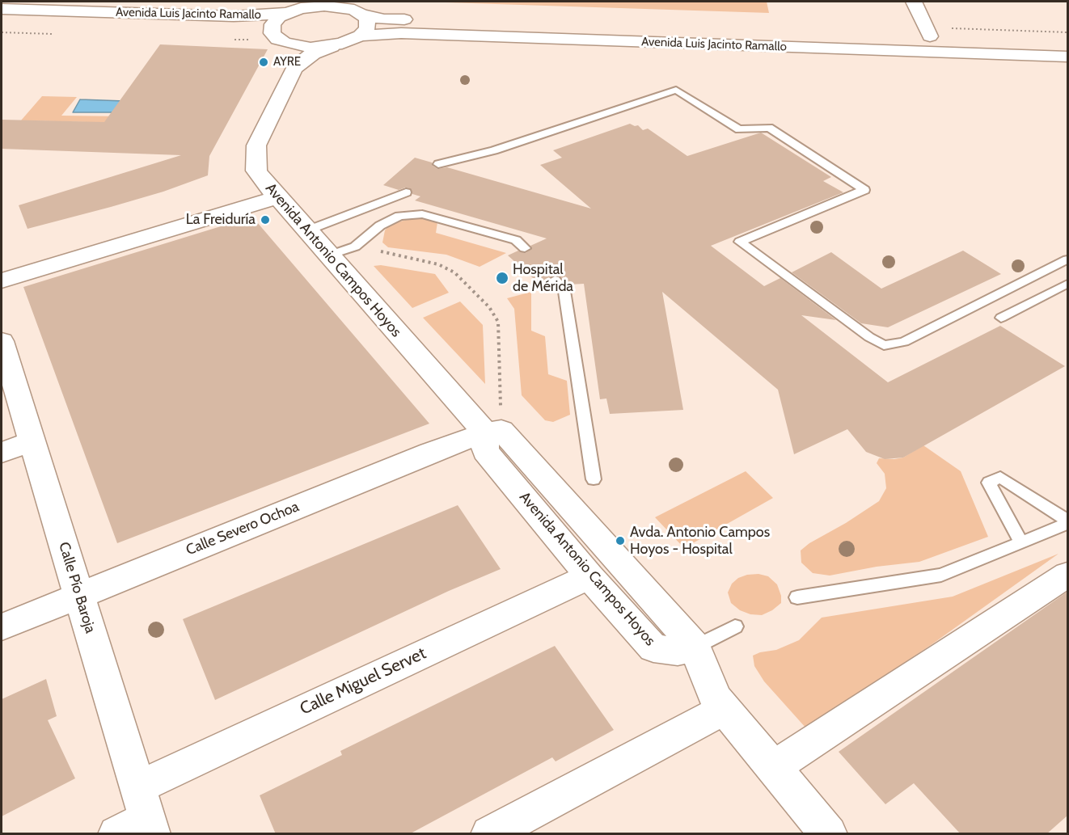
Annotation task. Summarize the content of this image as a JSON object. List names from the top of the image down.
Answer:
{
  "streets": {
    "street": [
      "Avenida Luis Jacinto Ramallo",
      "Avenida Antonio Campos Hoyos",
      "Calle Severo Ochoa",
      "Calle Pío Baroja",
      "Calle Miguel Servet"
    ]
  },
  "crossings": [
    ["Avenida Luis Jacinto Ramallo", "Avenida Antonio Campos Hoyos"],
    ["Avenida Antonio Campos Hoyos", "Calle Severo Ochoa"],
    ["Avenida Antonio Campos Hoyos", "Calle Miguel Servet"],
    ["Calle Severo Ochoa", "Calle Pío Baroja"],
    ["Calle Pío Baroja", "Calle Miguel Servet"]
  ],
  "places": [
    "AYRE",
    "La Freiduría",
    "Hospital de Mérida",
    "Avda. Antonio Campos Hoyos - Hospital"
  ]
}
